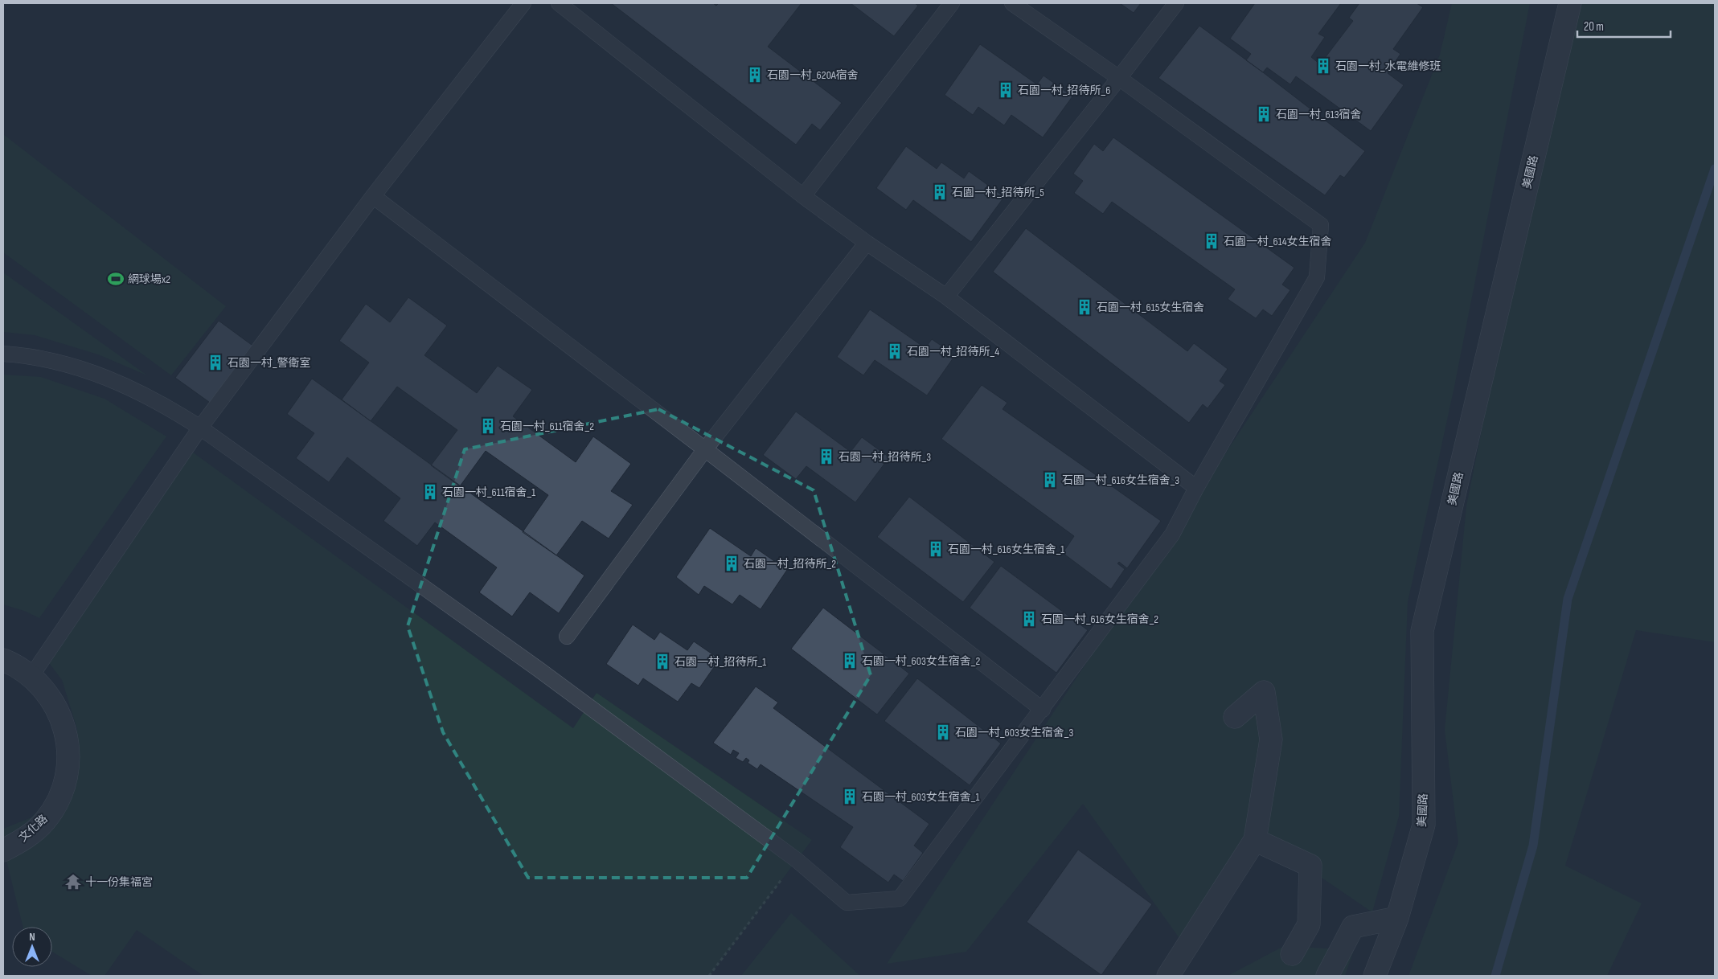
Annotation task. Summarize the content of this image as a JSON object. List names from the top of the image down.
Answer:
{
  "streets": {
    "street": ["美國路", "文化路"]
  },
  "places": {
    "building": [
      "石園一村_水電維修班",
      "石園一村_620A宿舍",
      "石園一村_招待所_6",
      "石園一村_613宿舍",
      "石園一村_招待所_5",
      "石園一村_614女生宿舍",
      "石園一村_615女生宿舍",
      "石園一村_招待所_4",
      "石園一村_警衛室",
      "石園一村_611宿舍_2",
      "石園一村_招待所_3",
      "石園一村_616女生宿舍_3",
      "石園一村_611宿舍_1",
      "石園一村_616女生宿舍_1",
      "石園一村_招待所_2",
      "石園一村_616女生宿舍_2",
      "石園一村_603女生宿舍_2",
      "石園一村_招待所_1",
      "石園一村_603女生宿舍_3",
      "石園一村_603女生宿舍_1"
    ],
    "sports": ["網球場x2"],
    "temple": ["十一份集福宮"]
  },
  "scale_bar": "20 m",
  "north": "top"
}
